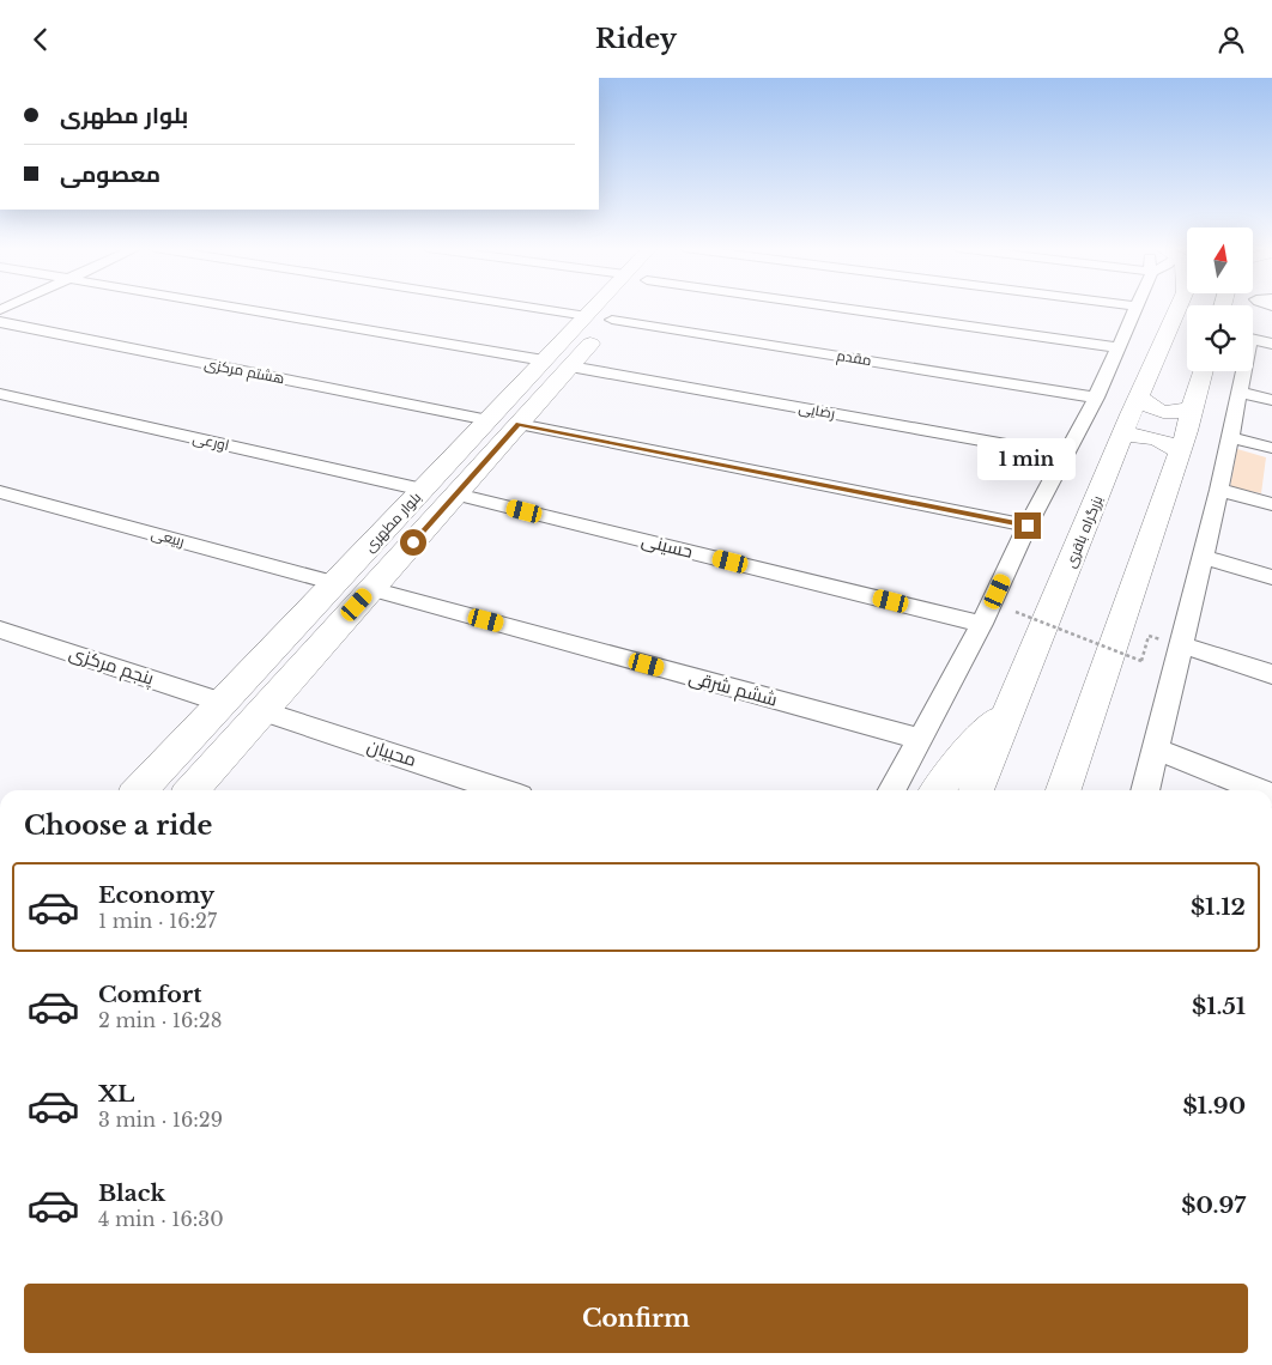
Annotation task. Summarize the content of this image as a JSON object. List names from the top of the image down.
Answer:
{
  "streets": {
    "main road": ["بلوار مطهری", "بزرگراه باقری"],
    "street": [
      "مقدم",
      "هشتم مرکزی",
      "رضایی",
      "اورعی",
      "ربیعی",
      "حسینی",
      "پنجم مرکزی",
      "ششم شرقی",
      "محبیان"
    ]
  },
  "crossings": [
    ["مقدم", "بلوار مطهری"],
    ["هشتم مرکزی", "بلوار مطهری"],
    ["رضایی", "بلوار مطهری"],
    ["اورعی", "بلوار مطهری"],
    ["بلوار مطهری", "ربیعی"],
    ["بلوار مطهری", "حسینی"],
    ["بلوار مطهری", "پنجم مرکزی"],
    ["بلوار مطهری", "ششم شرقی"],
    ["بلوار مطهری", "محبیان"]
  ],
  "north": "top",
  "page": {
    "header": "Ridey",
    "banner": ["بلوار مطهری", "معصومی"],
    "bubble": "1 min",
    "heading": "Choose a ride",
    "list": [
      {
        "name": "Economy",
        "note": "1 min · 16:27",
        "value": "$1.12"
      },
      {
        "name": "Comfort",
        "note": "2 min · 16:28",
        "value": "$1.51"
      },
      {
        "name": "XL",
        "note": "3 min · 16:29",
        "value": "$1.90"
      },
      {
        "name": "Black",
        "note": "4 min · 16:30",
        "value": "$0.97"
      }
    ],
    "buttons": "Confirm"
  }
}
